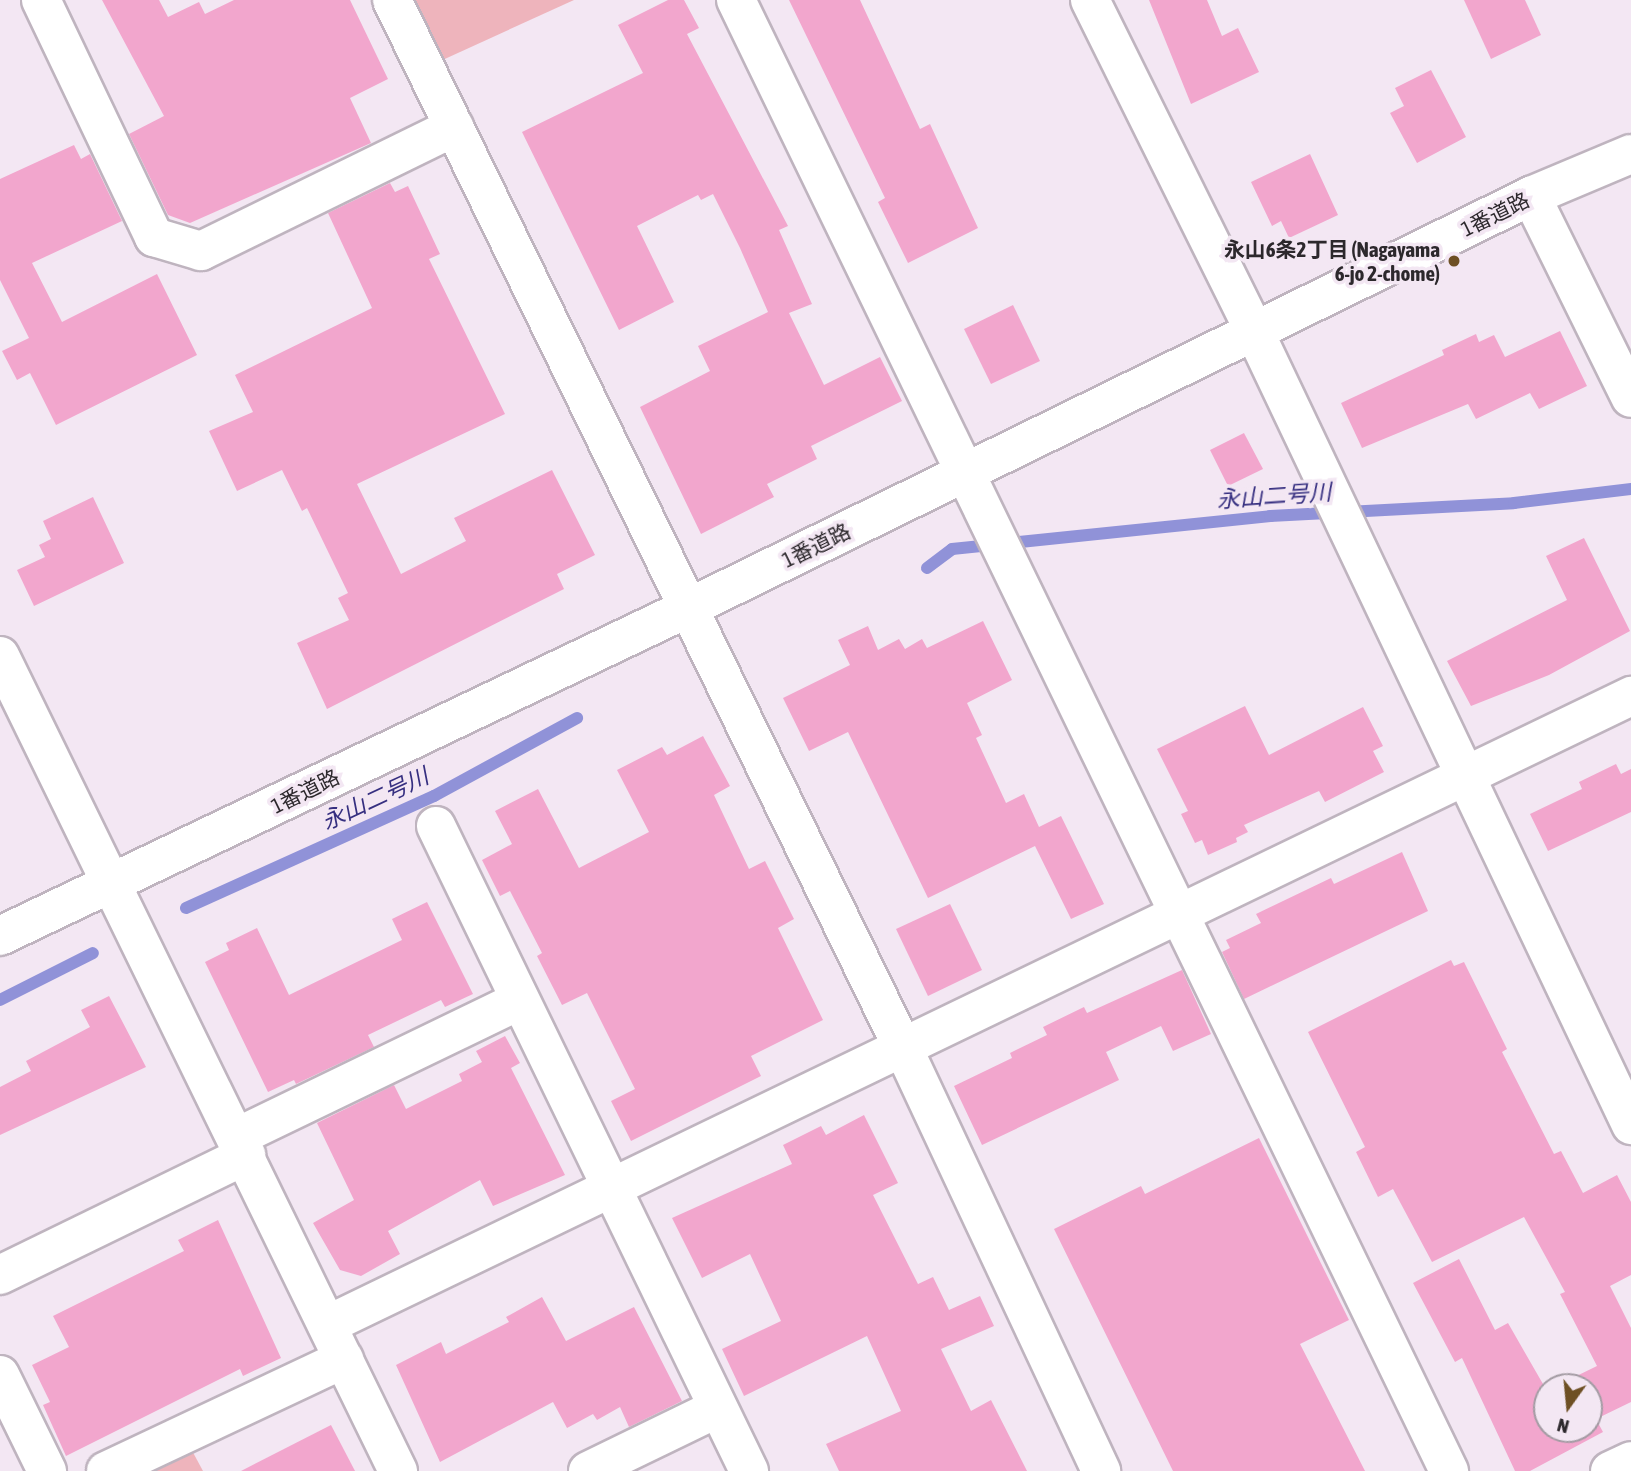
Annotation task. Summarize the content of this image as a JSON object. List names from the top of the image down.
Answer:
{
  "streets": {
    "street": ["1番道路"]
  },
  "water": ["永山二号川"],
  "places": ["永山6条2丁目 (Nagayama 6-jo 2-chome)"],
  "north": "bottom"
}
